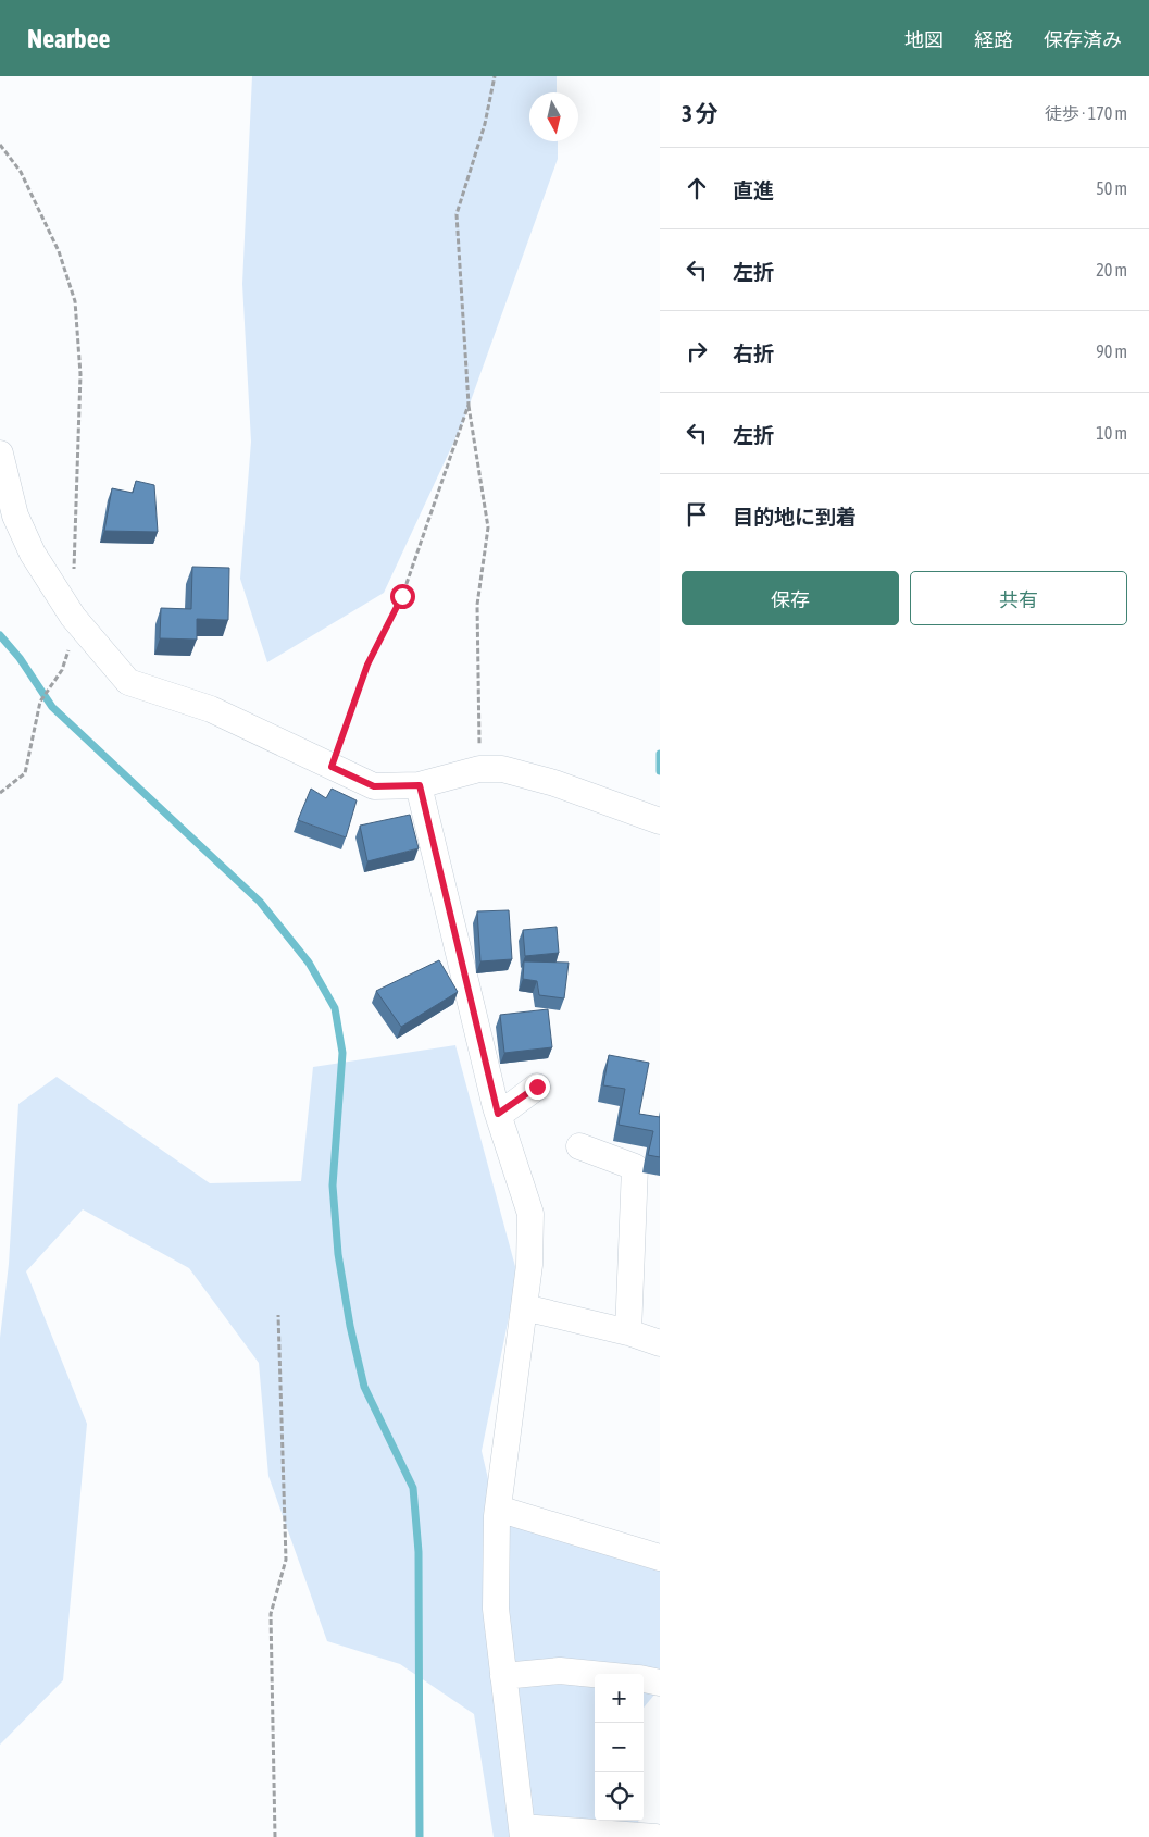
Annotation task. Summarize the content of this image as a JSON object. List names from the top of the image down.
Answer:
{
  "north": "bottom",
  "page": {
    "header": "Nearbee",
    "nav": ["地図", "経路", "保存済み"],
    "heading": ["3 分", "徒歩 · 170 m"],
    "list": [
      ["直進", "50 m"],
      ["左折", "20 m"],
      ["右折", "90 m"],
      ["左折", "10 m"],
      "目的地に到着"
    ],
    "buttons": ["保存", "共有"],
    "map_buttons": ["+", "−"]
  }
}
